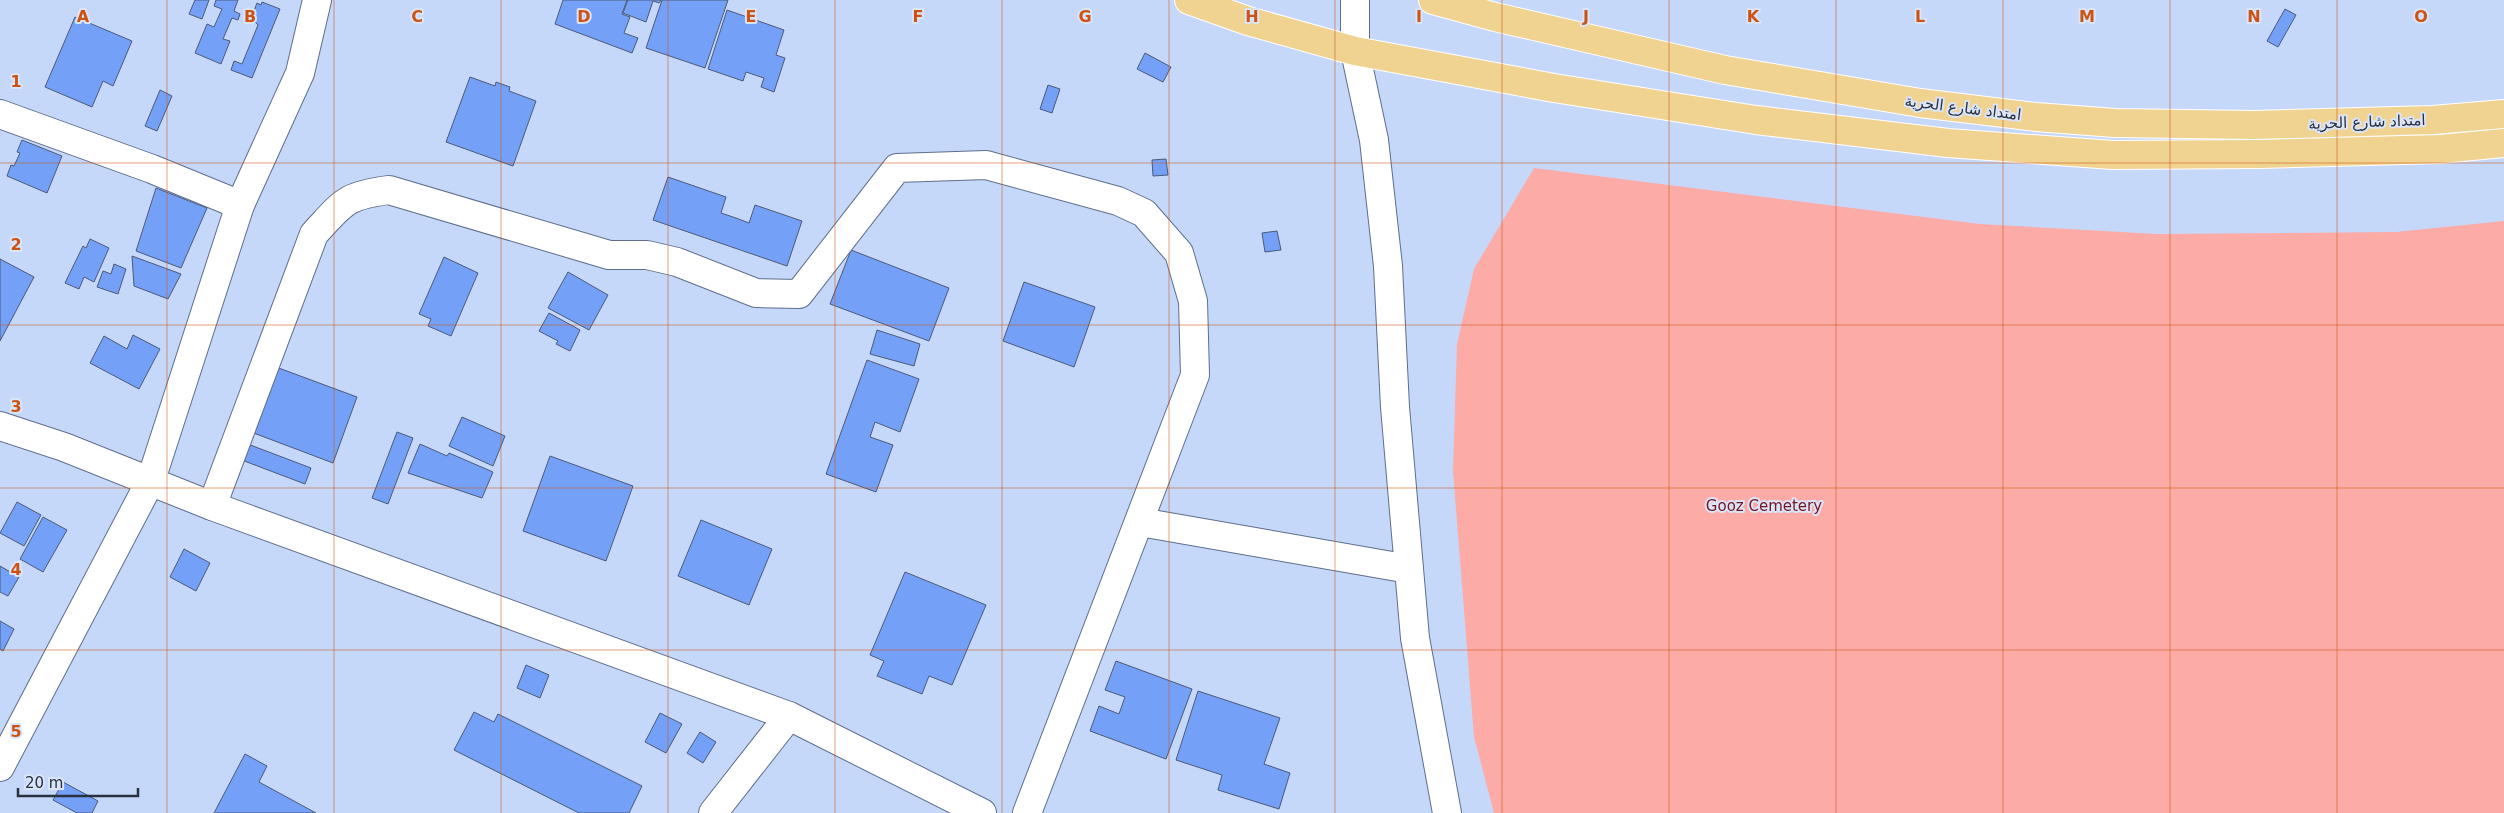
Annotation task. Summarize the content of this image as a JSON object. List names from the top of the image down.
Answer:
{
  "streets": {
    "main road": ["امتداد شارع الحرية"]
  },
  "parks": ["Gooz Cemetery"],
  "scale_bar": "20 m",
  "grid": {
    "columns": [
      "A",
      "B",
      "C",
      "D",
      "E",
      "F",
      "G",
      "H",
      "I",
      "J",
      "K",
      "L",
      "M",
      "N",
      "O"
    ],
    "rows": [
      "1",
      "2",
      "3",
      "4",
      "5"
    ]
  }
}
